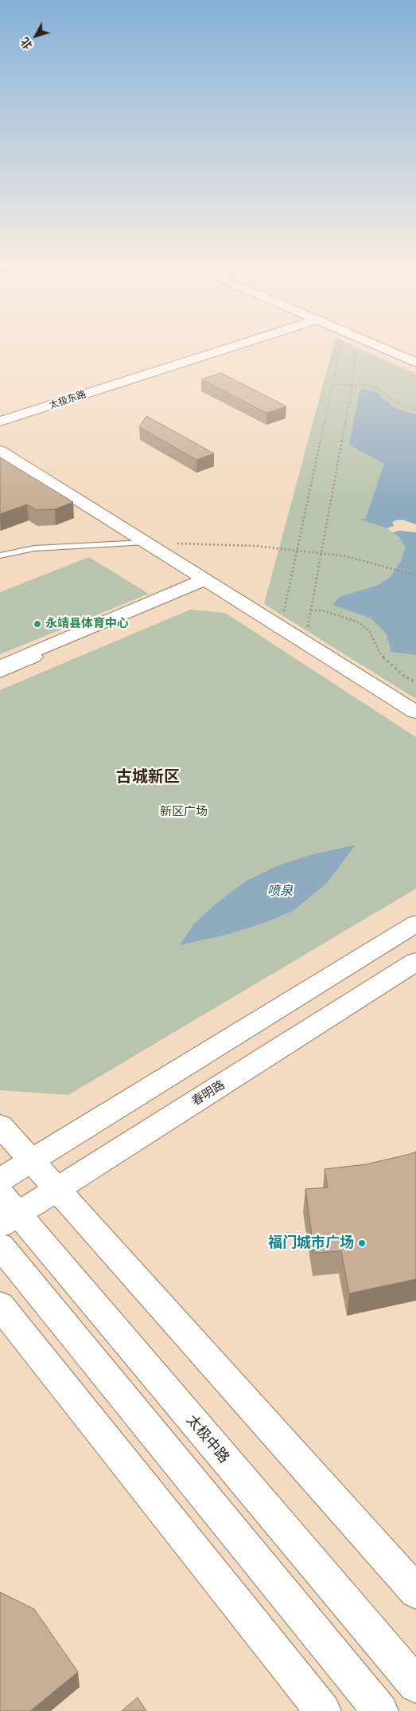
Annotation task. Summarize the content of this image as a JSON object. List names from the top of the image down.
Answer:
{
  "streets": {
    "street": ["太极东路", "春明路", "太极中路"]
  },
  "crossings": [
    ["春明路", "太极中路"]
  ],
  "districts": ["古城新区"],
  "water": ["喷泉"],
  "parks": ["新区广场"],
  "places": ["永靖县体育中心", "福门城市广场"],
  "north": "bottom left"
}
